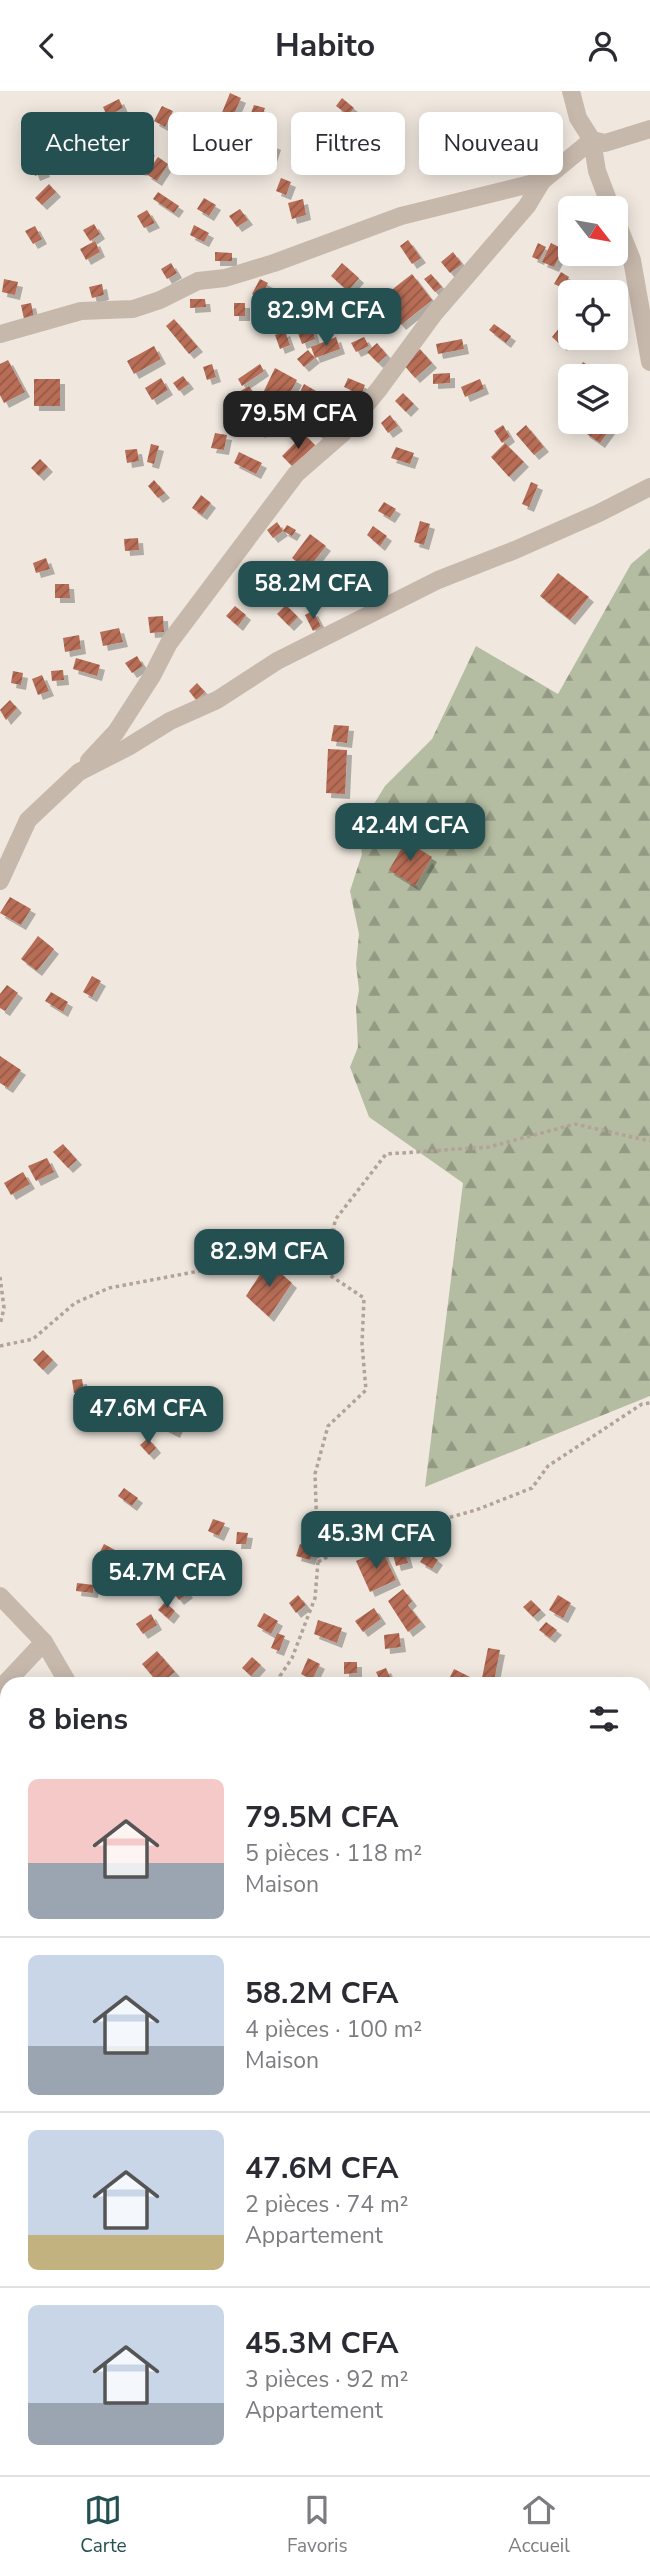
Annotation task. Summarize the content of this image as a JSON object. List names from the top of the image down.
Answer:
{
  "north": "bottom right",
  "page": {
    "header": "Habito",
    "chip": [
      "Acheter",
      "Louer",
      "Filtres",
      "Nouveau"
    ],
    "price": [
      "82.9M CFA",
      "79.5M CFA",
      "58.2M CFA",
      "42.4M CFA",
      "82.9M CFA",
      "47.6M CFA",
      "45.3M CFA",
      "54.7M CFA"
    ],
    "heading": "8 biens",
    "list": [
      {
        "name": "79.5M CFA",
        "note": "5 pièces · 118 m² · Maison"
      },
      {
        "name": "58.2M CFA",
        "note": "4 pièces · 100 m² · Maison"
      },
      {
        "name": "47.6M CFA",
        "note": "2 pièces · 74 m² · Appartement"
      },
      {
        "name": "45.3M CFA",
        "note": "3 pièces · 92 m² · Appartement"
      }
    ],
    "tabs": ["Carte", "Favoris", "Accueil"]
  }
}
